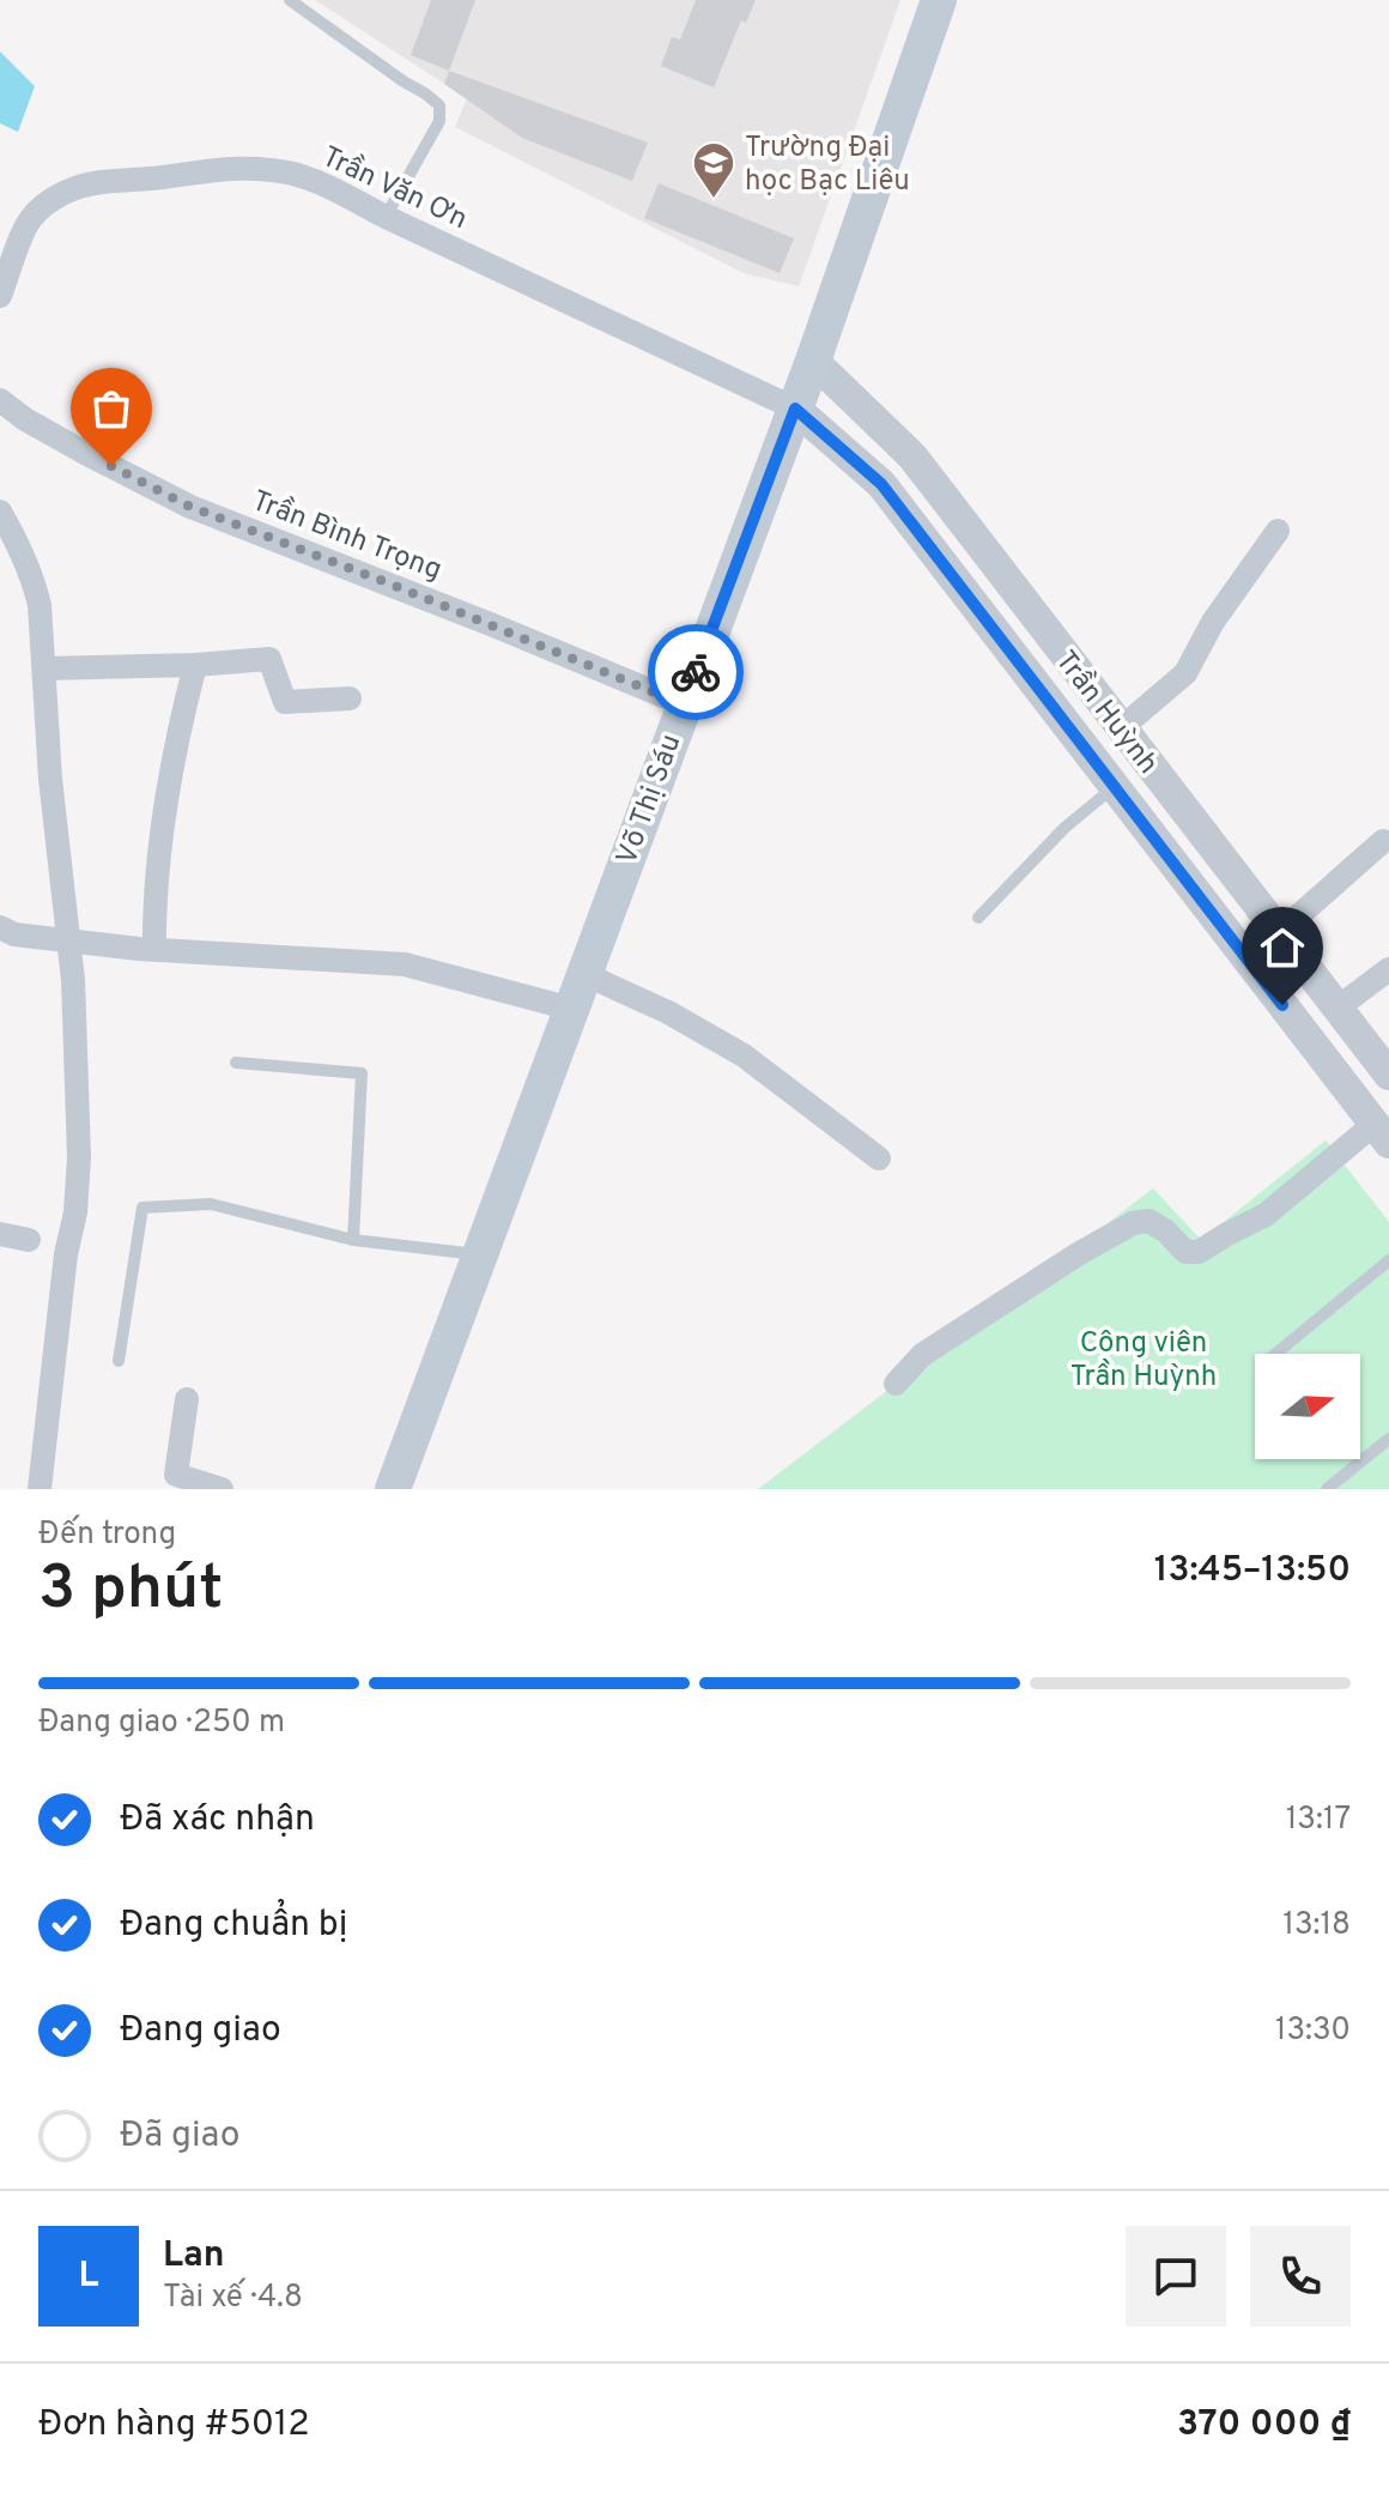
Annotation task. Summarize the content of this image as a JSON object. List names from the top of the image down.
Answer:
{
  "streets": {
    "main road": ["Võ Thị Sáu"],
    "street": ["Trần Văn Ơn", "Trần Bình Trọng", "Trần Huỳnh"]
  },
  "crossings": [
    ["Trần Văn Ơn", "Trần Huỳnh"],
    ["Trần Văn Ơn", "Võ Thị Sáu"],
    ["Trần Bình Trọng", "Võ Thị Sáu"],
    ["Trần Huỳnh", "Võ Thị Sáu"]
  ],
  "parks": ["Công viên Trần Huỳnh"],
  "places": {
    "school or university": ["Trường Đại học Bạc Liêu"]
  },
  "north": "right",
  "page": {
    "heading": ["3 phút", "Đến trong", "13:45–13:50"],
    "panel": [
      "Lan",
      "Tài xế · 4.8",
      "Đơn hàng #5012",
      "370 000 ₫"
    ],
    "bar": "Đang giao · 250 m",
    "list": [
      ["Đã xác nhận", "13:17"],
      ["Đang chuẩn bị", "13:18"],
      ["Đang giao", "13:30"],
      "Đã giao"
    ],
    "round": "L"
  }
}
